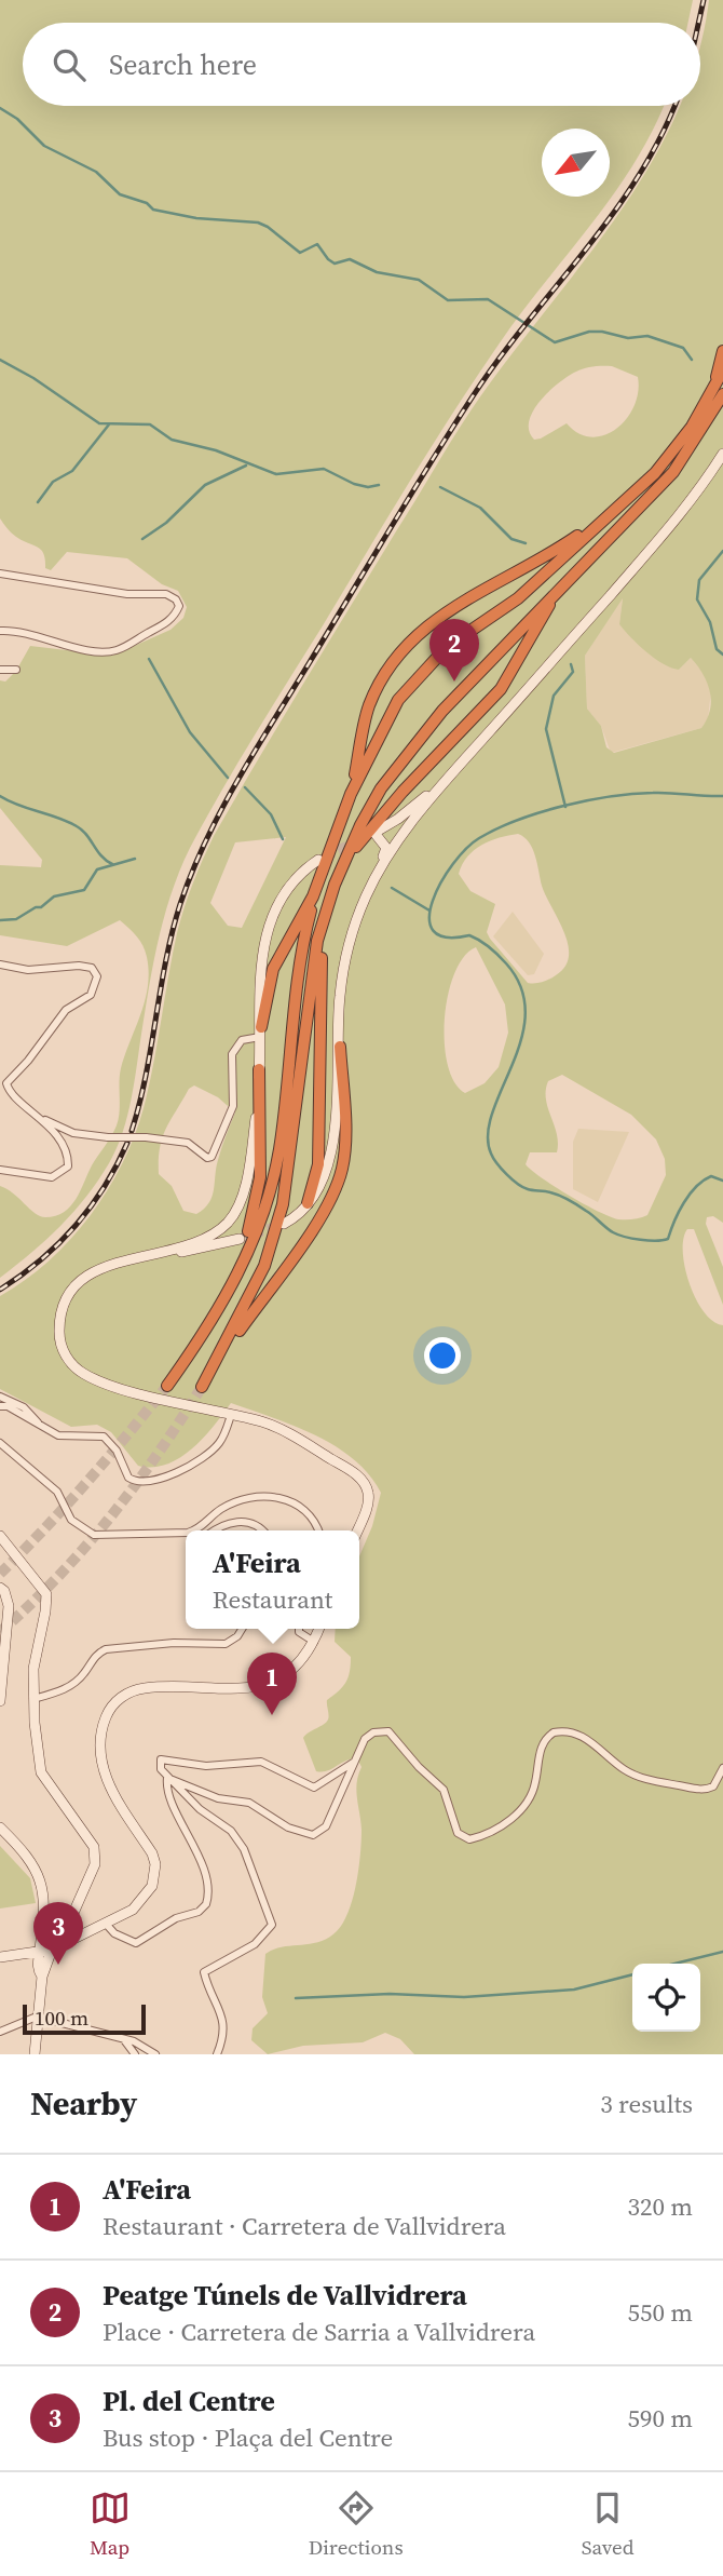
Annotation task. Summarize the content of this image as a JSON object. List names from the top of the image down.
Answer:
{
  "scale_bar": "100 m",
  "north": "bottom left",
  "page": {
    "search": "Search here",
    "pins": ["2", "1", "3"],
    "popup": ["A'Feira", "Restaurant"],
    "scale": "100 m",
    "heading": ["Nearby", "3 results"],
    "list": [
      {
        "mark": "1",
        "name": "A'Feira",
        "note": "Restaurant · Carretera de Vallvidrera",
        "value": "320 m"
      },
      {
        "mark": "2",
        "name": "Peatge Túnels de Vallvidrera",
        "note": "Place · Carretera de Sarria a Vallvidrera",
        "value": "550 m"
      },
      {
        "mark": "3",
        "name": "Pl. del Centre",
        "note": "Bus stop · Plaça del Centre",
        "value": "590 m"
      }
    ],
    "nav": ["Map", "Directions", "Saved"]
  }
}
